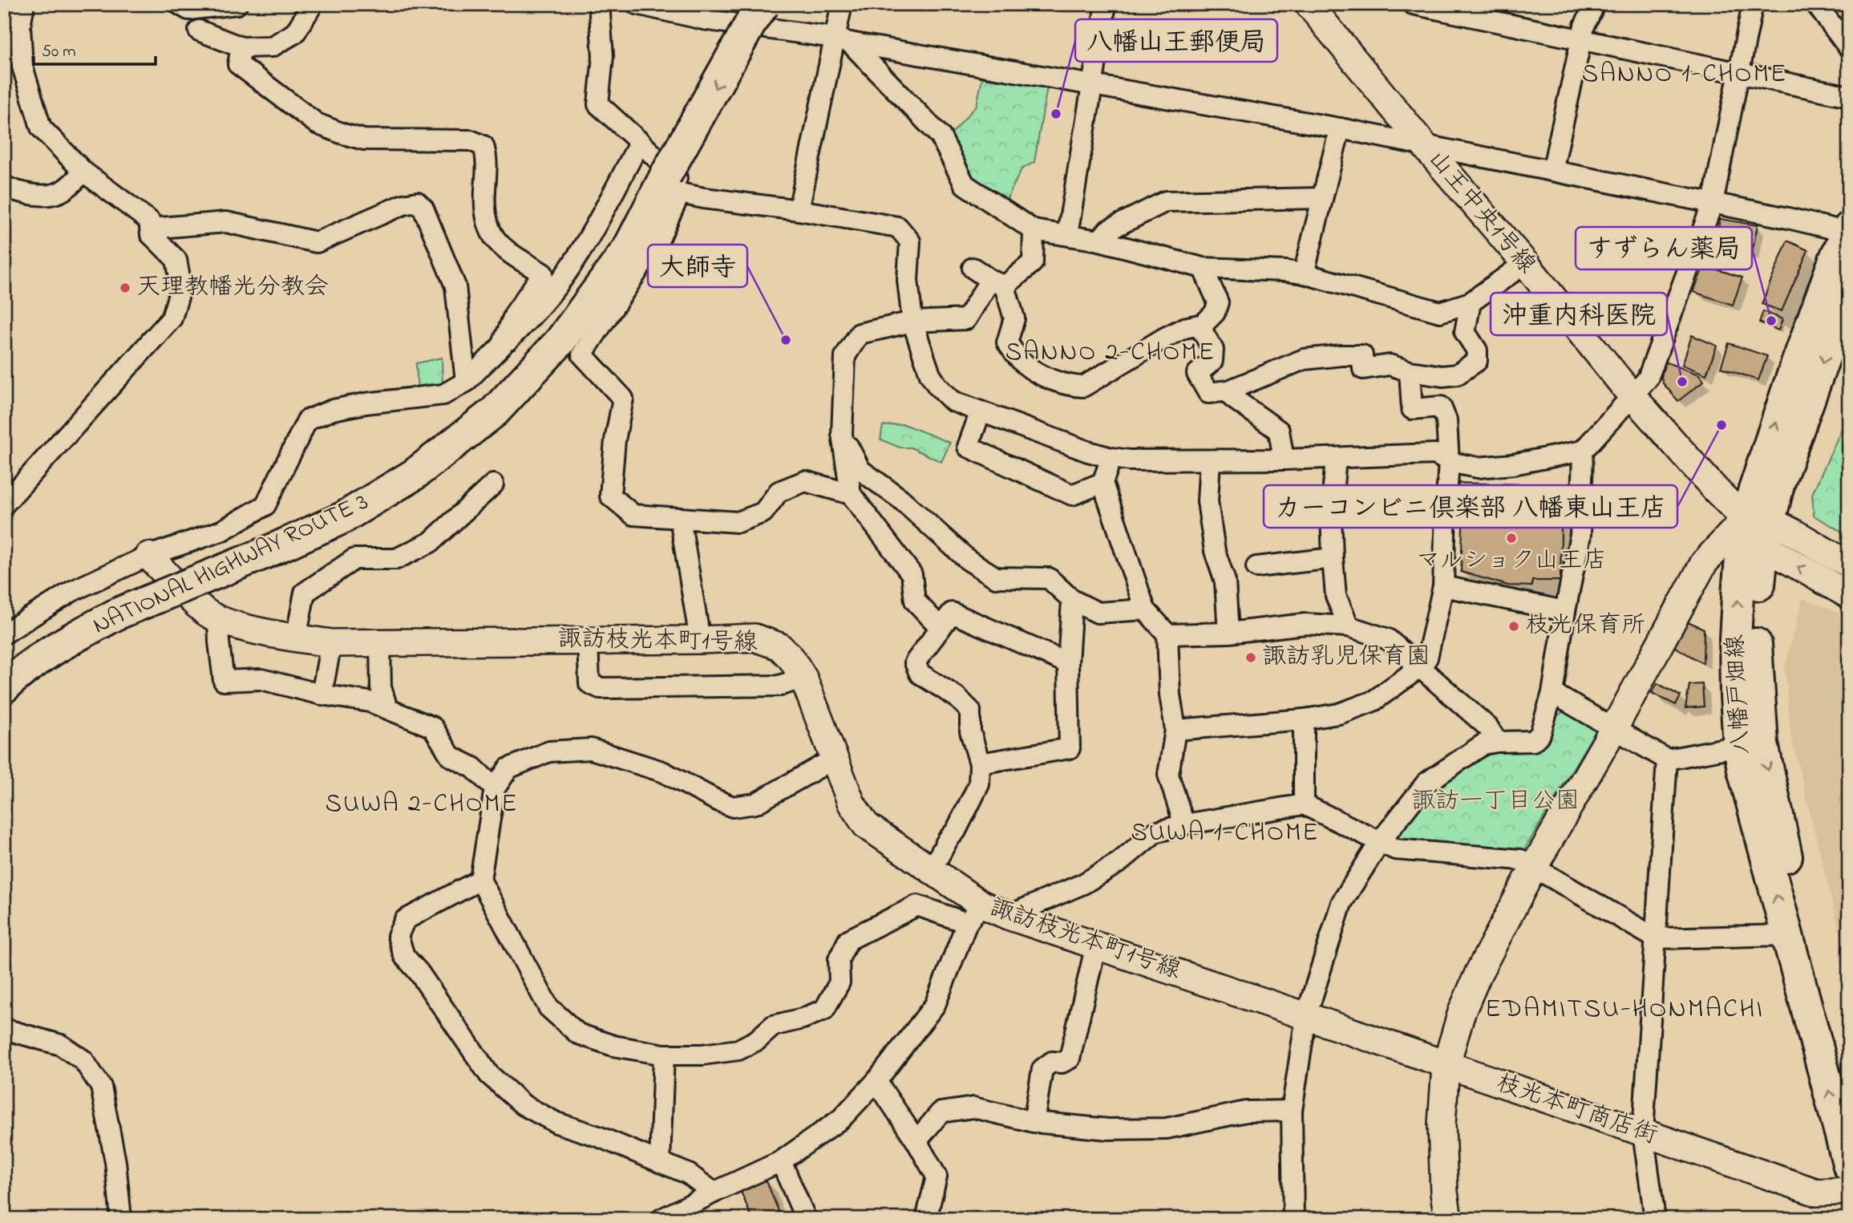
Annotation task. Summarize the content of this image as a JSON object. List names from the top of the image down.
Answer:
{
  "streets": {
    "main road": ["NATIONAL HIGHWAY ROUTE 3", "八幡戸畑線"],
    "street": ["山王中央1号線", "諏訪枝光本町1号線", "枝光本町商店街"]
  },
  "crossings": [
    ["山王中央1号線", "八幡戸畑線"],
    ["諏訪枝光本町1号線", "枝光本町商店街"]
  ],
  "districts": [
    "SANNO 1-CHOME",
    "SANNO 2-CHOME",
    "SUWA 2-CHOME",
    "SUWA 1-CHOME",
    "EDAMITSU-HONMACHI"
  ],
  "parks": ["諏訪一丁目公園"],
  "places": [
    "八幡山王郵便局",
    "天理教幡光分教会",
    "すずらん薬局",
    "大師寺",
    "沖重内科医院",
    "カーコンビニ倶楽部 八幡東山王店",
    "マルショク山王店",
    "枝光保育所",
    "諏訪乳児保育園"
  ],
  "scale_bar": "50 m"
}
